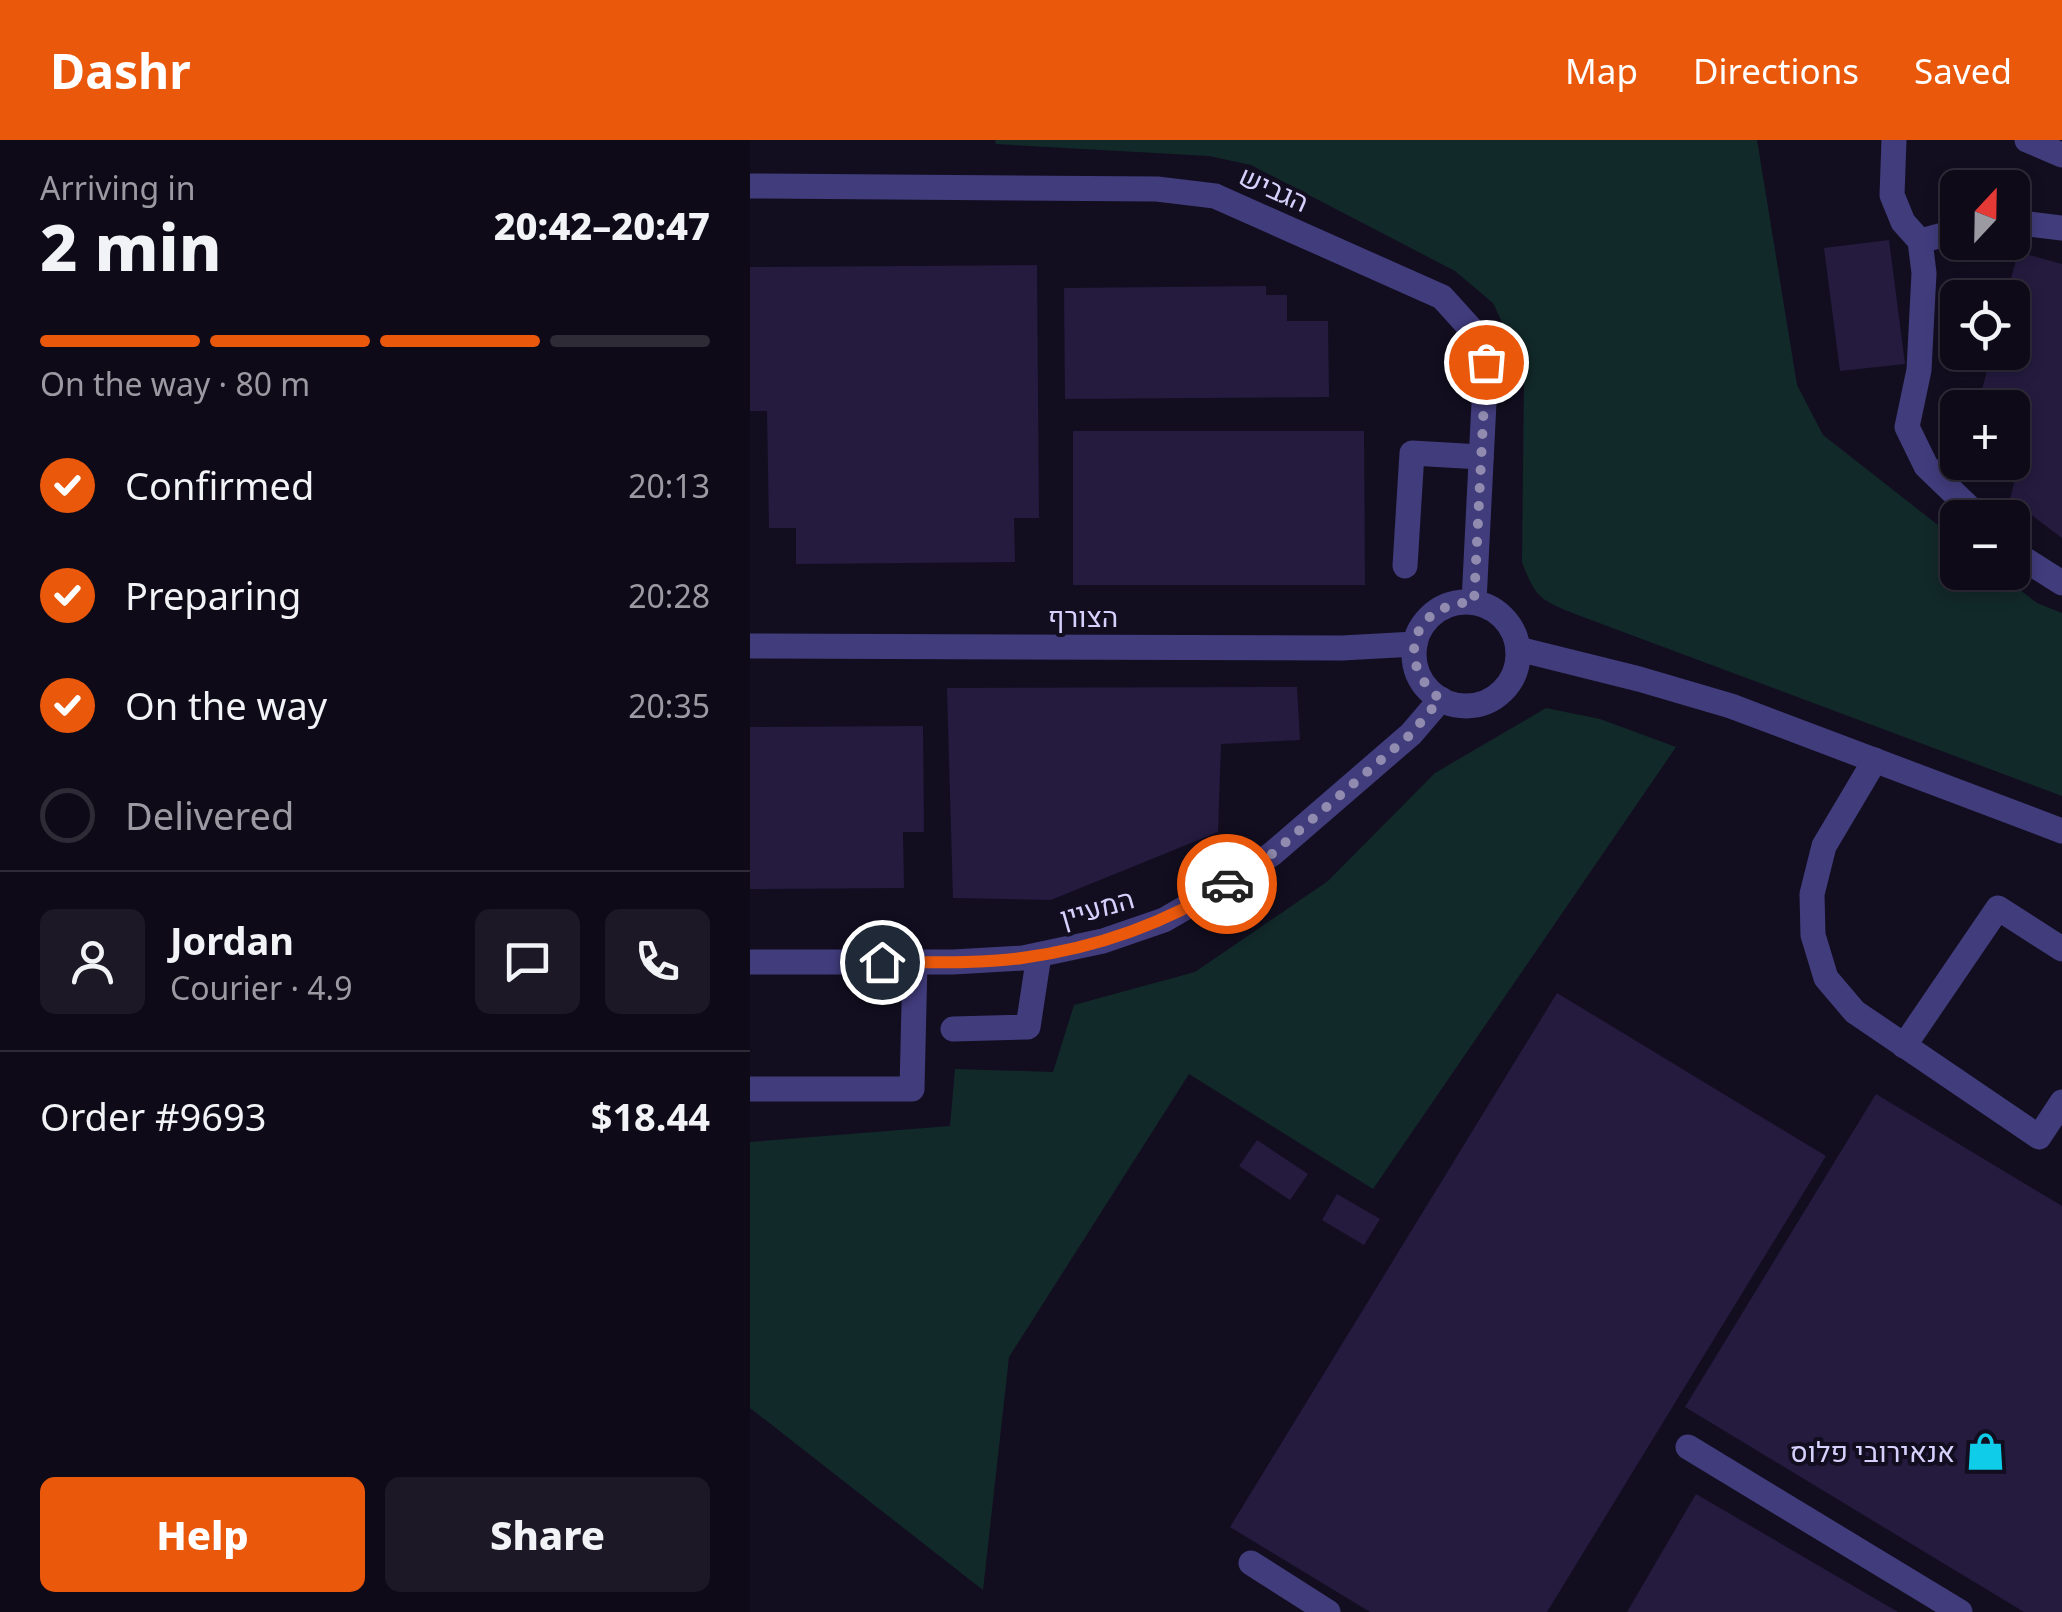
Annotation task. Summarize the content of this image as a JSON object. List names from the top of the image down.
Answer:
{
  "streets": {
    "street": ["הגביש", "הצורף", "המעיין"]
  },
  "crossings": [
    ["הגביש", "הצורף"],
    ["הגביש", "המעיין"],
    ["הצורף", "המעיין"]
  ],
  "places": {
    "shop": ["אנאירובי פלוס"]
  },
  "north": "top",
  "page": {
    "header": "Dashr",
    "nav": ["Map", "Directions", "Saved"],
    "heading": ["2 min", "Arriving in", "20:42–20:47"],
    "panel": [
      "Jordan",
      "Courier · 4.9",
      "Order #9693",
      "$18.44"
    ],
    "map_buttons": ["+", "−"],
    "bar": "On the way · 80 m",
    "list": [
      ["Confirmed", "20:13"],
      ["Preparing", "20:28"],
      ["On the way", "20:35"],
      "Delivered"
    ],
    "buttons": ["Help", "Share"]
  }
}
